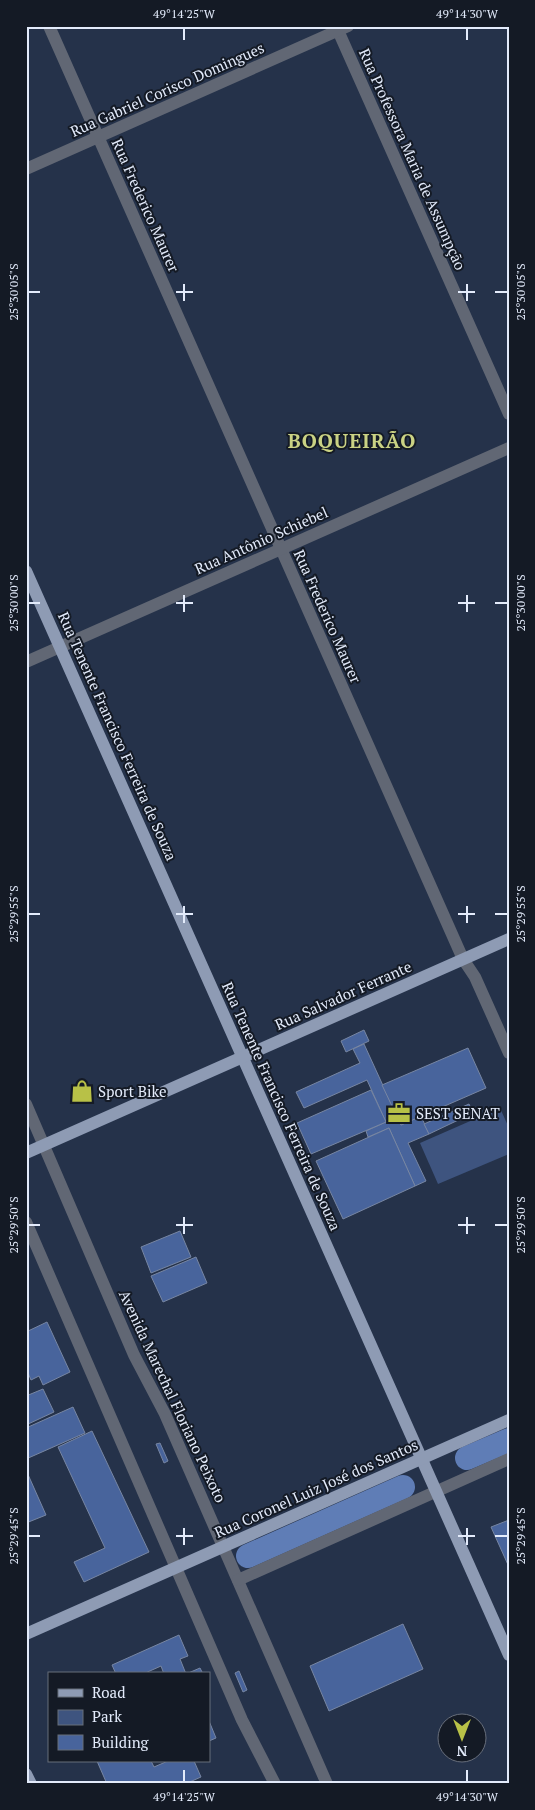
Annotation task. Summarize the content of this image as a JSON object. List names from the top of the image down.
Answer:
{
  "streets": {
    "main road": ["Rua Tenente Francisco Ferreira de Souza", "Rua Salvador Ferrante", "Rua Coronel Luiz José dos Santos"],
    "street": [
      "Rua Gabriel Corisco Domingues",
      "Rua Professora Maria de Assumpção",
      "Rua Frederico Maurer",
      "Rua Antônio Schiebel",
      "Avenida Marechal Floriano Peixoto"
    ]
  },
  "crossings": [
    ["Rua Gabriel Corisco Domingues", "Rua Professora Maria de Assumpção"],
    ["Rua Gabriel Corisco Domingues", "Rua Frederico Maurer"],
    ["Rua Frederico Maurer", "Rua Antônio Schiebel"],
    ["Rua Frederico Maurer", "Rua Salvador Ferrante"],
    ["Rua Antônio Schiebel", "Rua Tenente Francisco Ferreira de Souza"],
    ["Rua Tenente Francisco Ferreira de Souza", "Rua Salvador Ferrante"],
    ["Rua Tenente Francisco Ferreira de Souza", "Rua Coronel Luiz José dos Santos"],
    ["Rua Salvador Ferrante", "Avenida Marechal Floriano Peixoto"],
    ["Avenida Marechal Floriano Peixoto", "Rua Coronel Luiz José dos Santos"]
  ],
  "districts": ["BOQUEIRÃO"],
  "places": {
    "shop": ["Sport Bike"],
    "office": ["SEST SENAT"]
  },
  "legend": ["Road", "Park", "Building"],
  "north": "bottom",
  "coordinates": [
    "49°14'25\"W",
    "49°14'30\"W",
    "25°30'05\"S",
    "25°30'00\"S",
    "25°29'55\"S",
    "25°29'50\"S",
    "25°29'45\"S"
  ]
}
